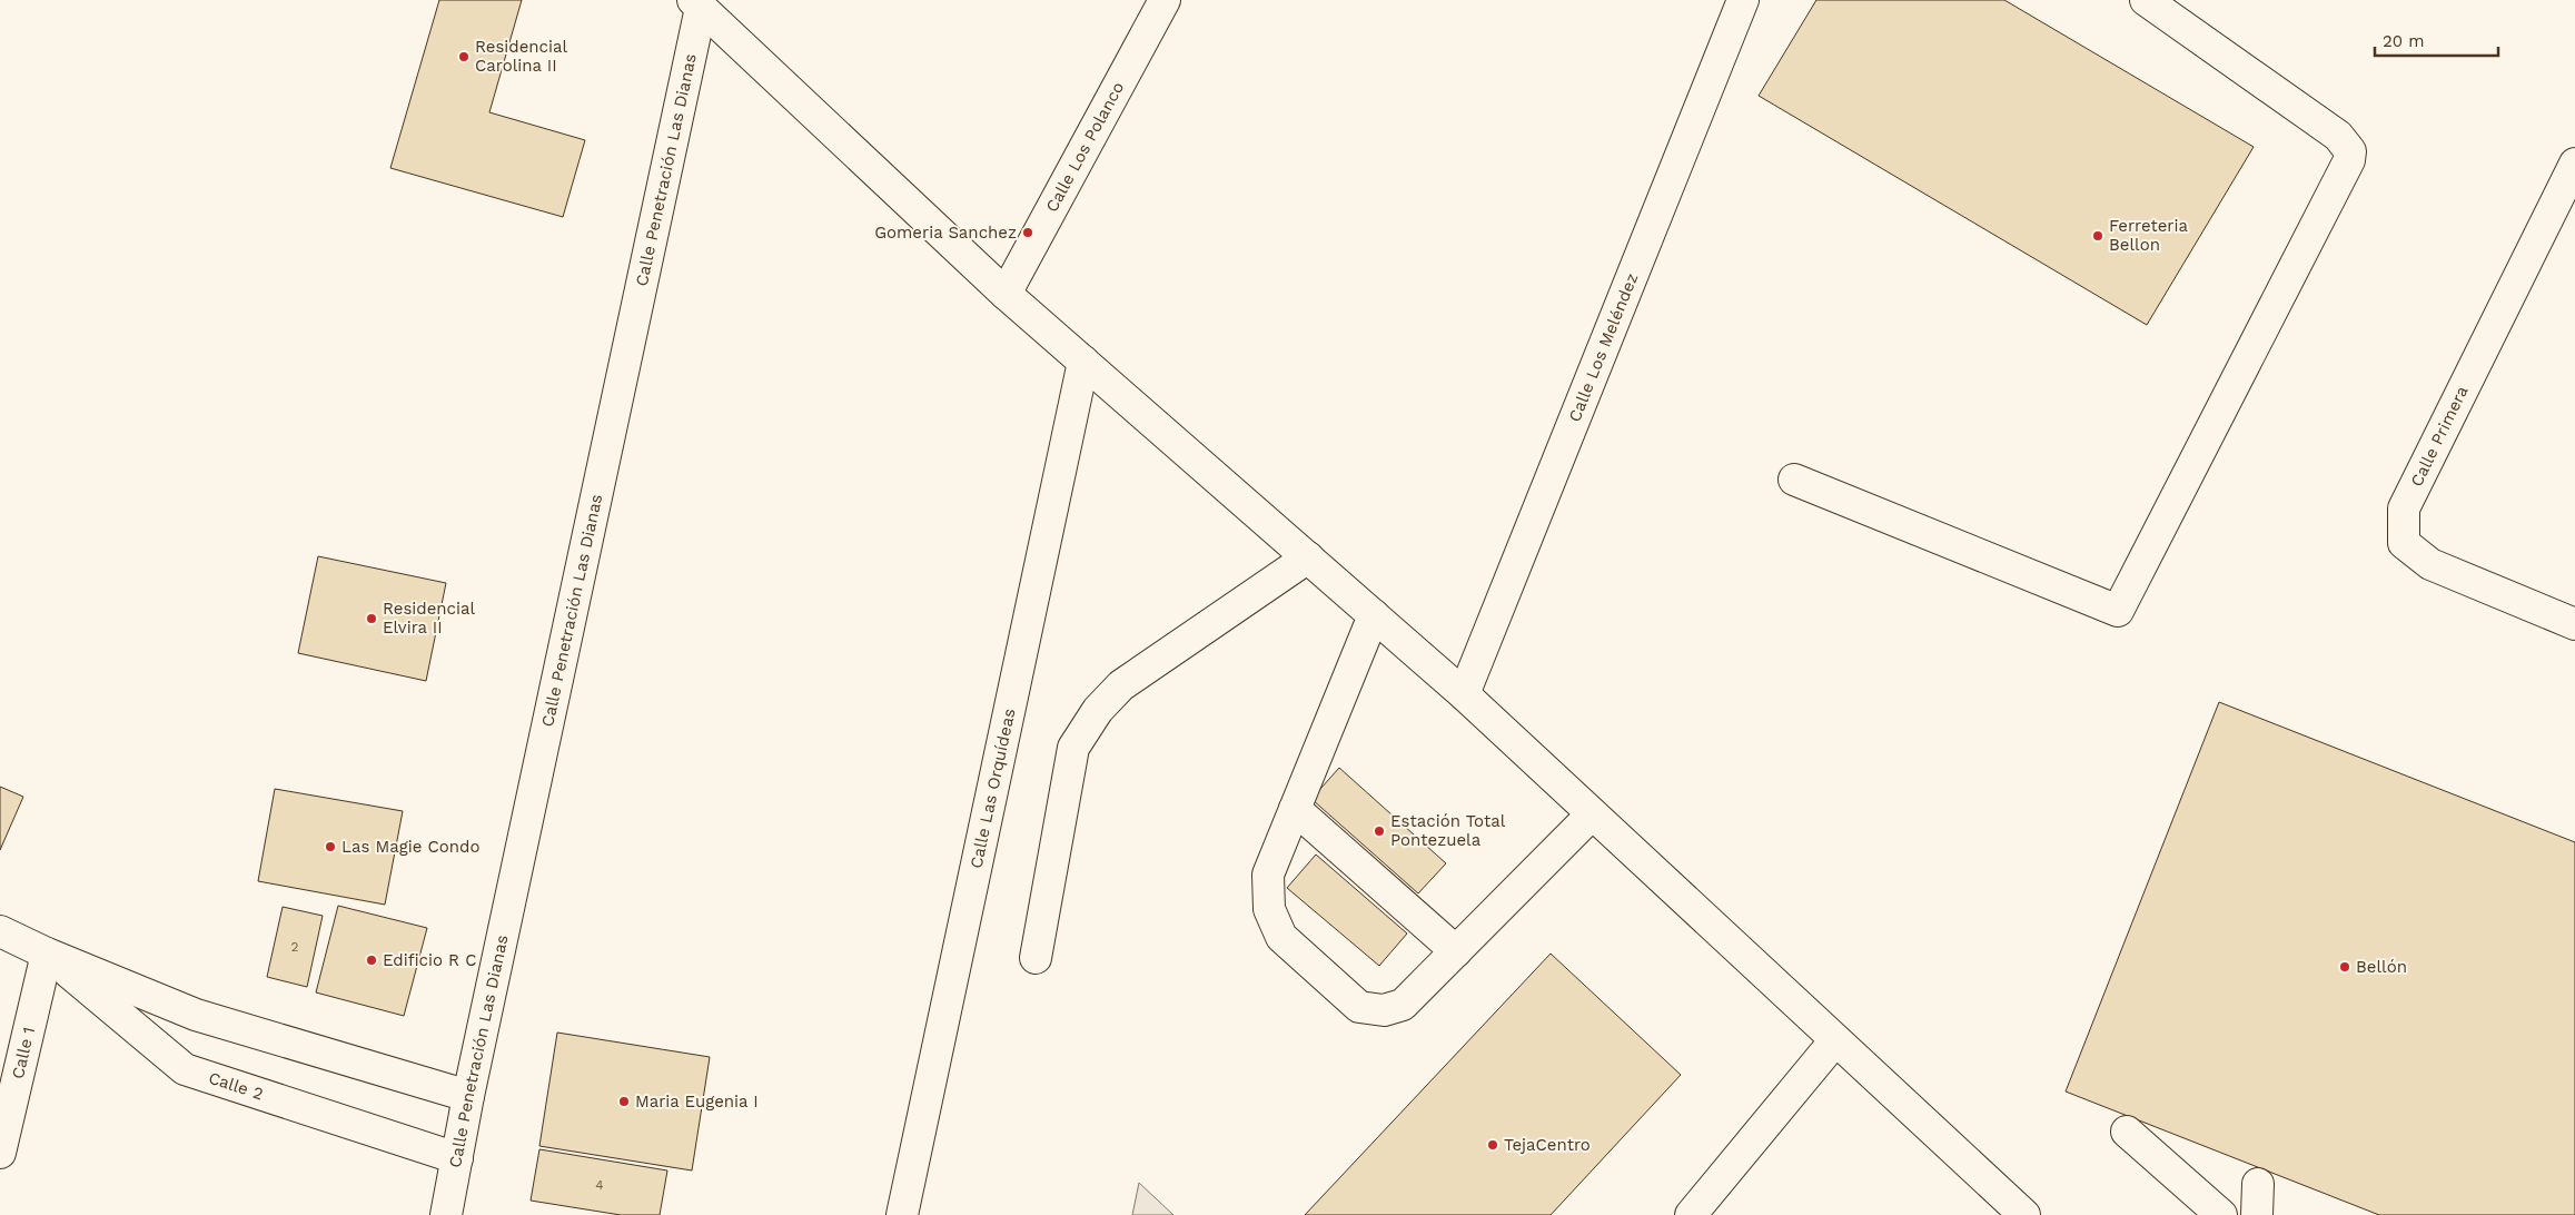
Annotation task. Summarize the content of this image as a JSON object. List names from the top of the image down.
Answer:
{
  "streets": {
    "street": [
      "Calle Los Polanco",
      "Calle Penetración Las Dianas",
      "Calle Los Meléndez",
      "Calle Primera",
      "Calle Las Orquídeas",
      "Calle 1",
      "Calle 2"
    ]
  },
  "crossings": [
    ["Calle Penetración Las Dianas", "Calle 2"],
    ["Calle 1", "Calle 2"]
  ],
  "places": [
    "Residencial Carolina II",
    "Gomeria Sanchez",
    "Ferreteria Bellon",
    "Residencial Elvira II",
    "Estación Total Pontezuela",
    "Las Magie Condo",
    "Edificio R C",
    "Bellón",
    "Maria Eugenia I",
    "TejaCentro"
  ],
  "house_numbers": ["2", "4"],
  "scale_bar": "20 m"
}
